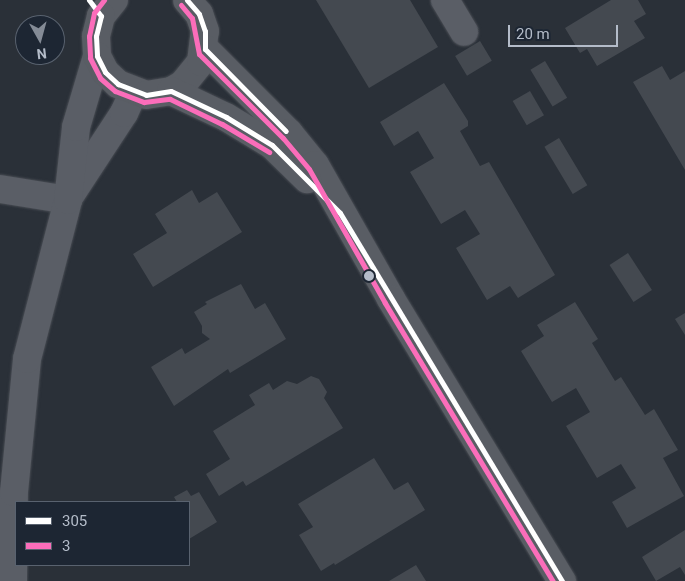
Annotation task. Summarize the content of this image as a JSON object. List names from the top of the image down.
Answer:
{
  "lines": ["transit line 305", "transit line 3"],
  "legend": ["305", "3"],
  "scale_bar": "20 m",
  "north": "bottom"
}
